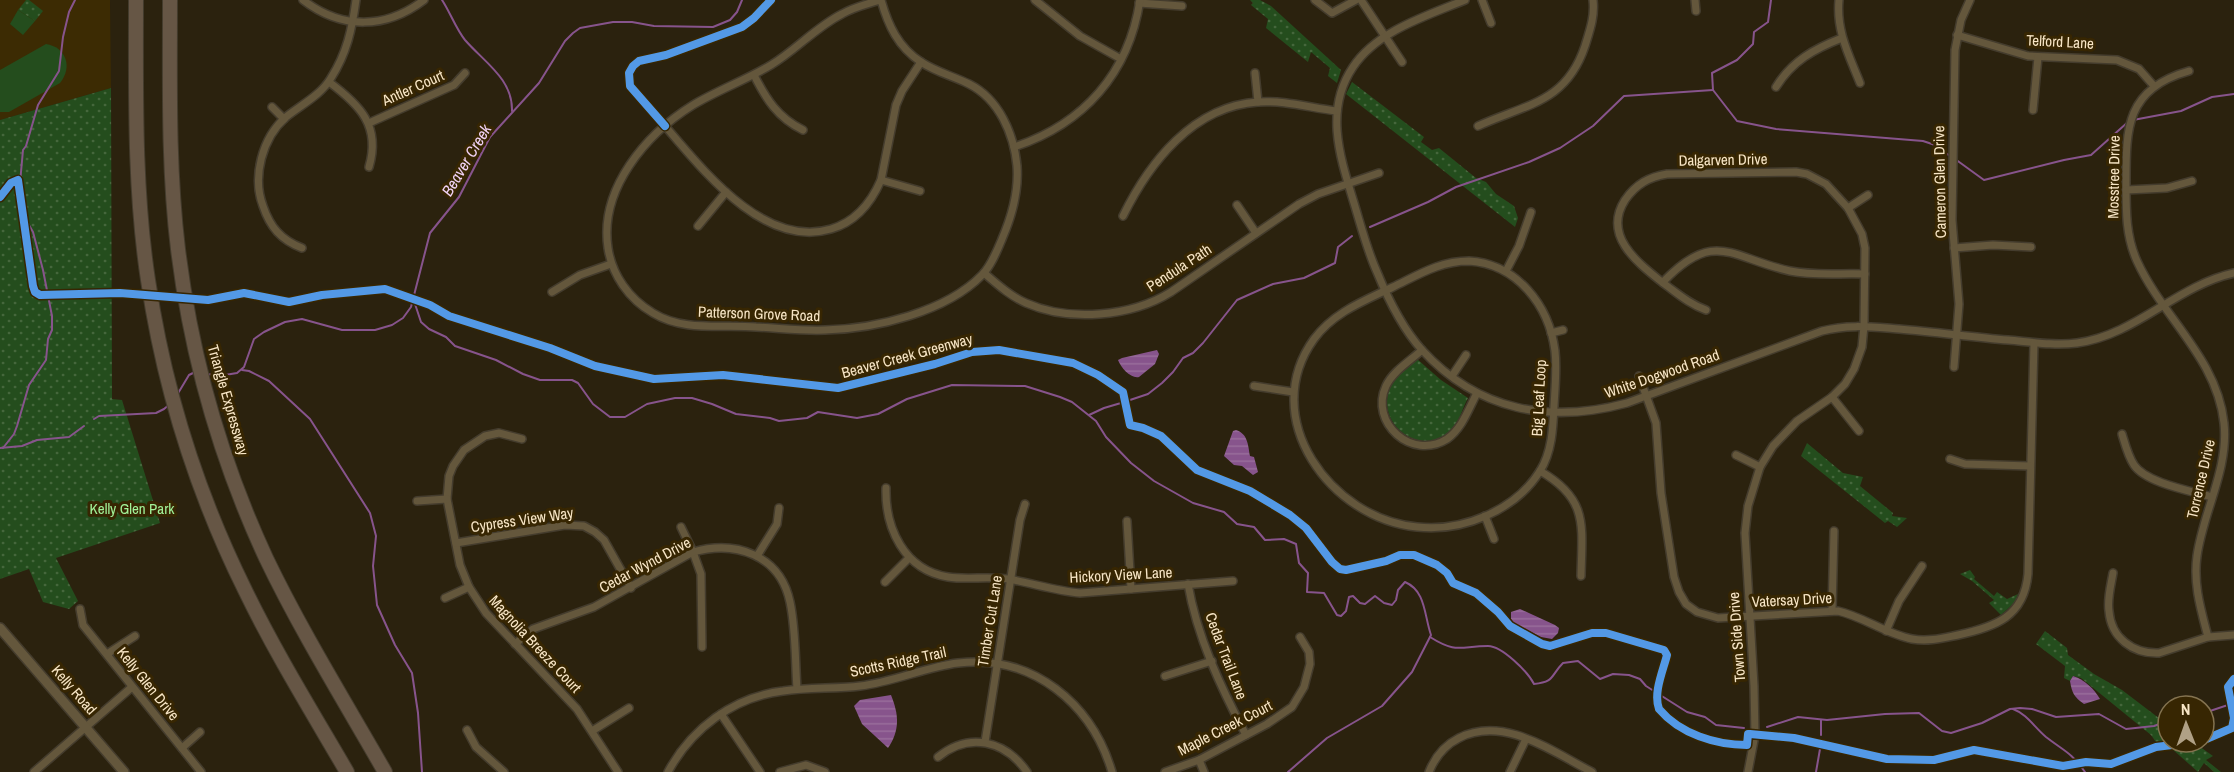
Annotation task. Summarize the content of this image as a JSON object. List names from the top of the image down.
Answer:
{
  "streets": {
    "highway": ["Triangle Expressway"],
    "street": [
      "Telford Lane",
      "Antler Court",
      "Dalgarven Drive",
      "Mosstree Drive",
      "Cameron Glen Drive",
      "Pendula Path",
      "Patterson Grove Road",
      "White Dogwood Road",
      "Big Leaf Loop",
      "Torrence Drive",
      "Cypress View Way",
      "Cedar Wynd Drive",
      "Hickory View Lane",
      "Vatersay Drive",
      "Timber Cut Lane",
      "Town Side Drive",
      "Magnolia Breeze Court",
      "Cedar Trail Lane",
      "Scotts Ridge Trail",
      "Kelly Glen Drive",
      "Kelly Road",
      "Maple Creek Court"
    ],
    "cycle path": ["Beaver Creek Greenway"]
  },
  "crossings": [
    ["Telford Lane", "Mosstree Drive"],
    ["Telford Lane", "Cameron Glen Drive"],
    ["Dalgarven Drive", "White Dogwood Road"],
    ["Dalgarven Drive", "Town Side Drive"],
    ["Mosstree Drive", "White Dogwood Road"],
    ["Mosstree Drive", "Torrence Drive"],
    ["Cameron Glen Drive", "White Dogwood Road"],
    ["Pendula Path", "Patterson Grove Road"],
    ["Pendula Path", "White Dogwood Road"],
    ["White Dogwood Road", "Big Leaf Loop"],
    ["White Dogwood Road", "Torrence Drive"],
    ["White Dogwood Road", "Vatersay Drive"],
    ["White Dogwood Road", "Town Side Drive"],
    ["Cypress View Way", "Cedar Wynd Drive"],
    ["Cypress View Way", "Magnolia Breeze Court"],
    ["Cedar Wynd Drive", "Magnolia Breeze Court"],
    ["Cedar Wynd Drive", "Scotts Ridge Trail"],
    ["Hickory View Lane", "Timber Cut Lane"],
    ["Hickory View Lane", "Cedar Trail Lane"],
    ["Vatersay Drive", "Town Side Drive"],
    ["Timber Cut Lane", "Scotts Ridge Trail"],
    ["Cedar Trail Lane", "Maple Creek Court"]
  ],
  "water": ["Beaver Creek"],
  "parks": ["Kelly Glen Park"],
  "north": "top"
}
